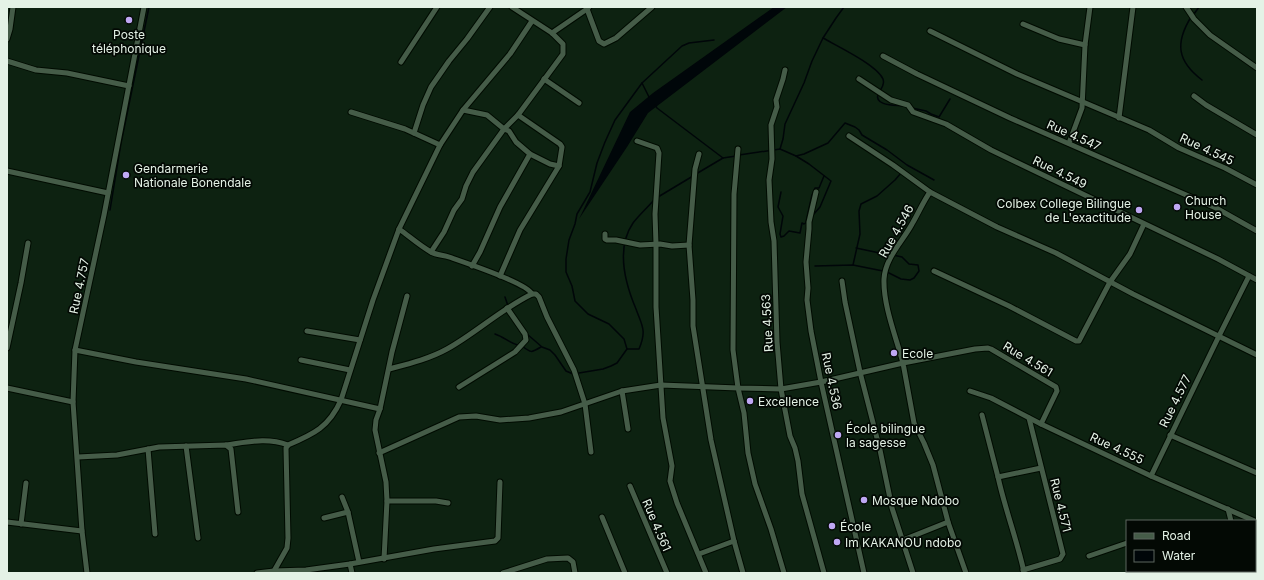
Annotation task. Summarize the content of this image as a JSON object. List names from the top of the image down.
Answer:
{
  "streets": {
    "street": [
      "Rue 4.547",
      "Rue 4.545",
      "Rue 4.549",
      "Rue 4.546",
      "Rue 4.757",
      "Rue 4.563",
      "Rue 4.561",
      "Rue 4.536",
      "Rue 4.577",
      "Rue 4.555",
      "Rue 4.571"
    ]
  },
  "crossings": [
    ["Rue 4.549", "Rue 4.577"],
    ["Rue 4.546", "Rue 4.561"],
    ["Rue 4.561", "Rue 4.555"],
    ["Rue 4.577", "Rue 4.555"],
    ["Rue 4.555", "Rue 4.571"]
  ],
  "places": [
    "Poste téléphonique",
    "Gendarmerie Nationale Bonendale",
    "Church House",
    "Colbex College Bilingue de L'exactitude",
    "Ecole",
    "Excellence",
    "École bilingue la sagesse",
    "Mosque Ndobo",
    "École",
    "Im KAKANOU ndobo"
  ],
  "legend": ["Road", "Water"]
}
